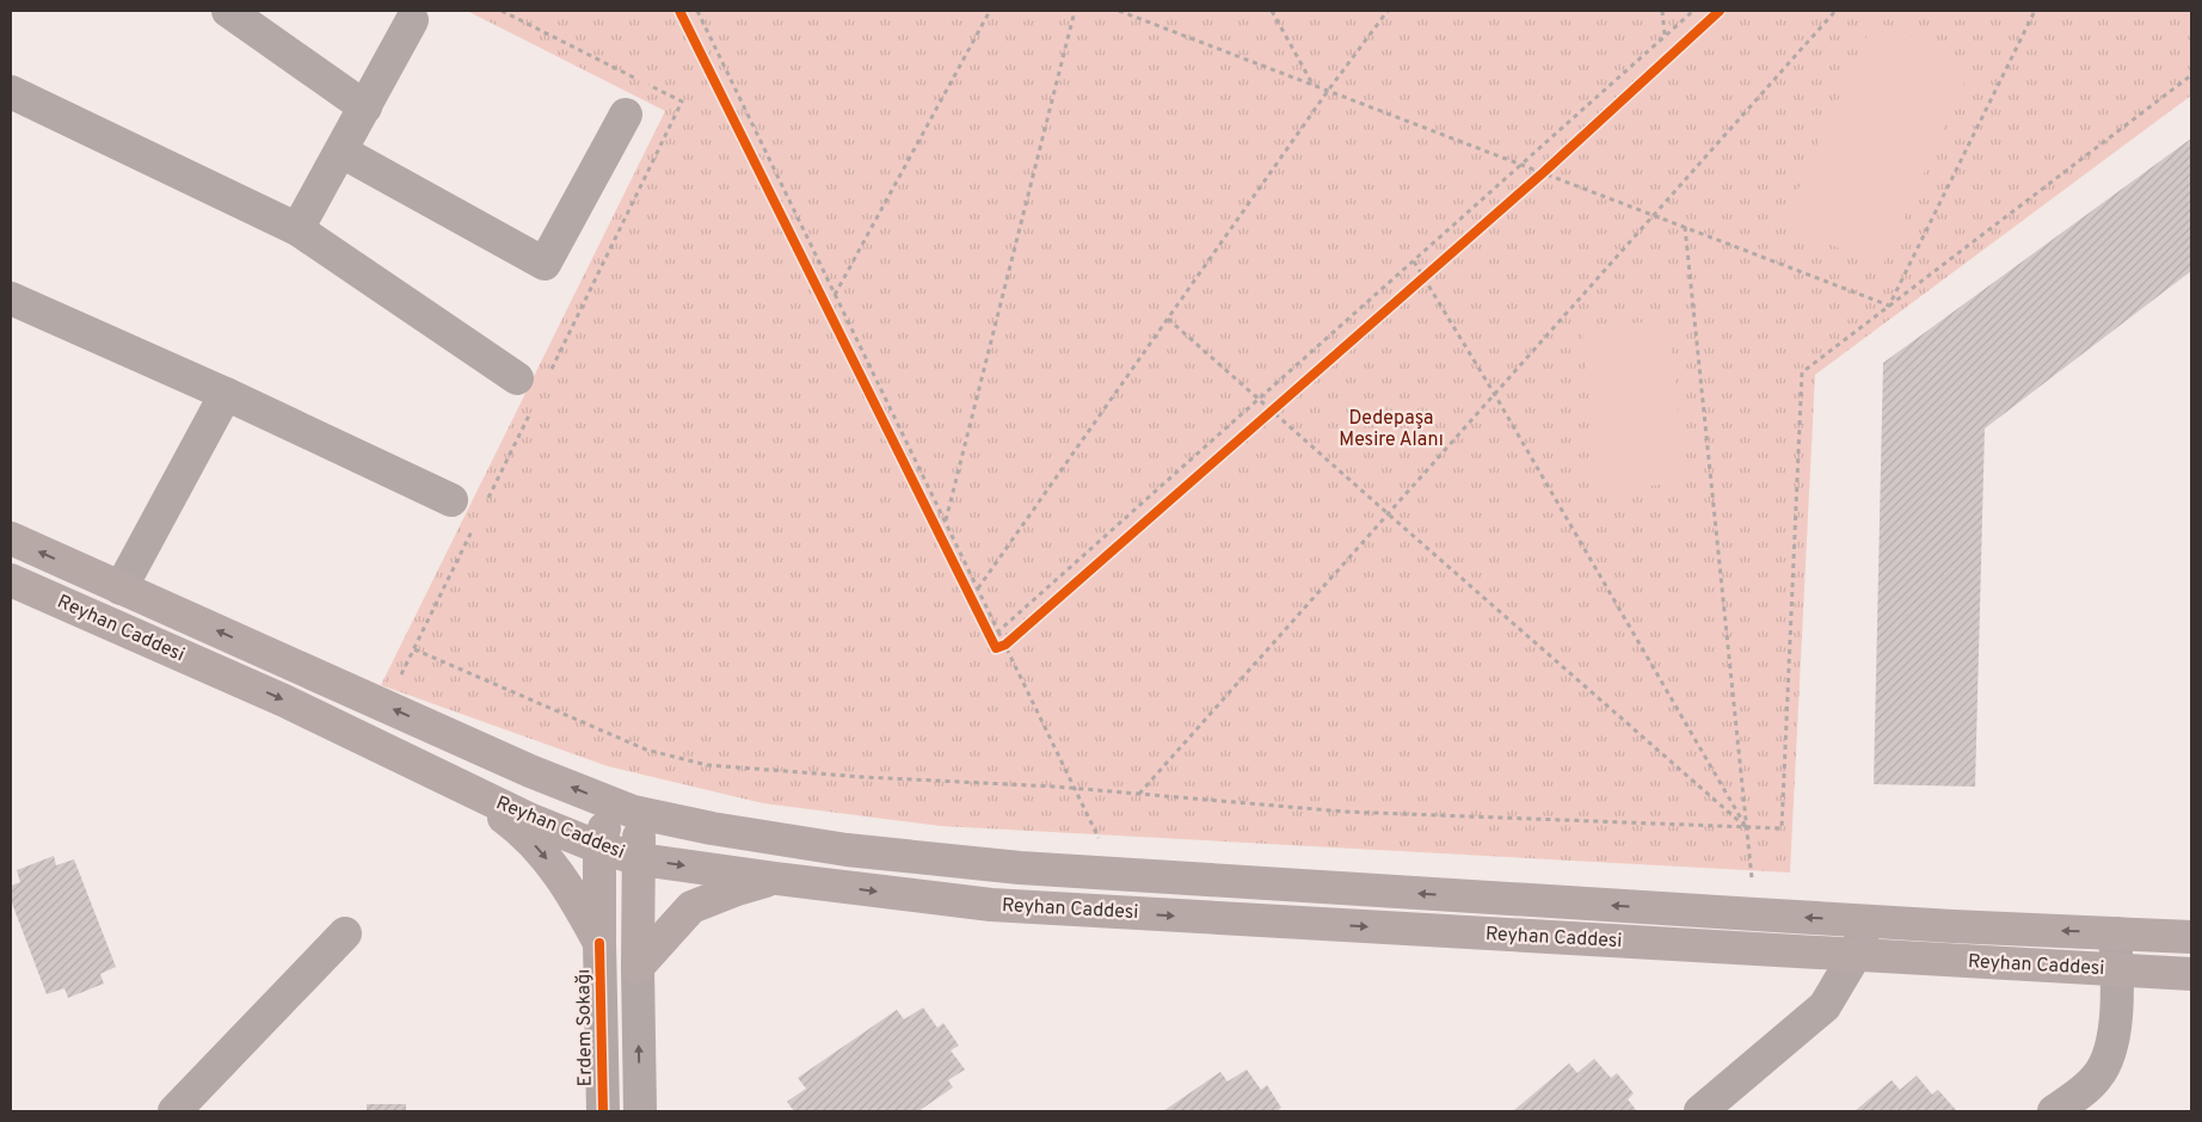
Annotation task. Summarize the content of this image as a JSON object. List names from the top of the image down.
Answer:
{
  "streets": {
    "main road": ["Reyhan Caddesi"],
    "street": ["Erdem Sokağı"]
  },
  "parks": ["Dedepaşa Mesire Alanı"]
}
